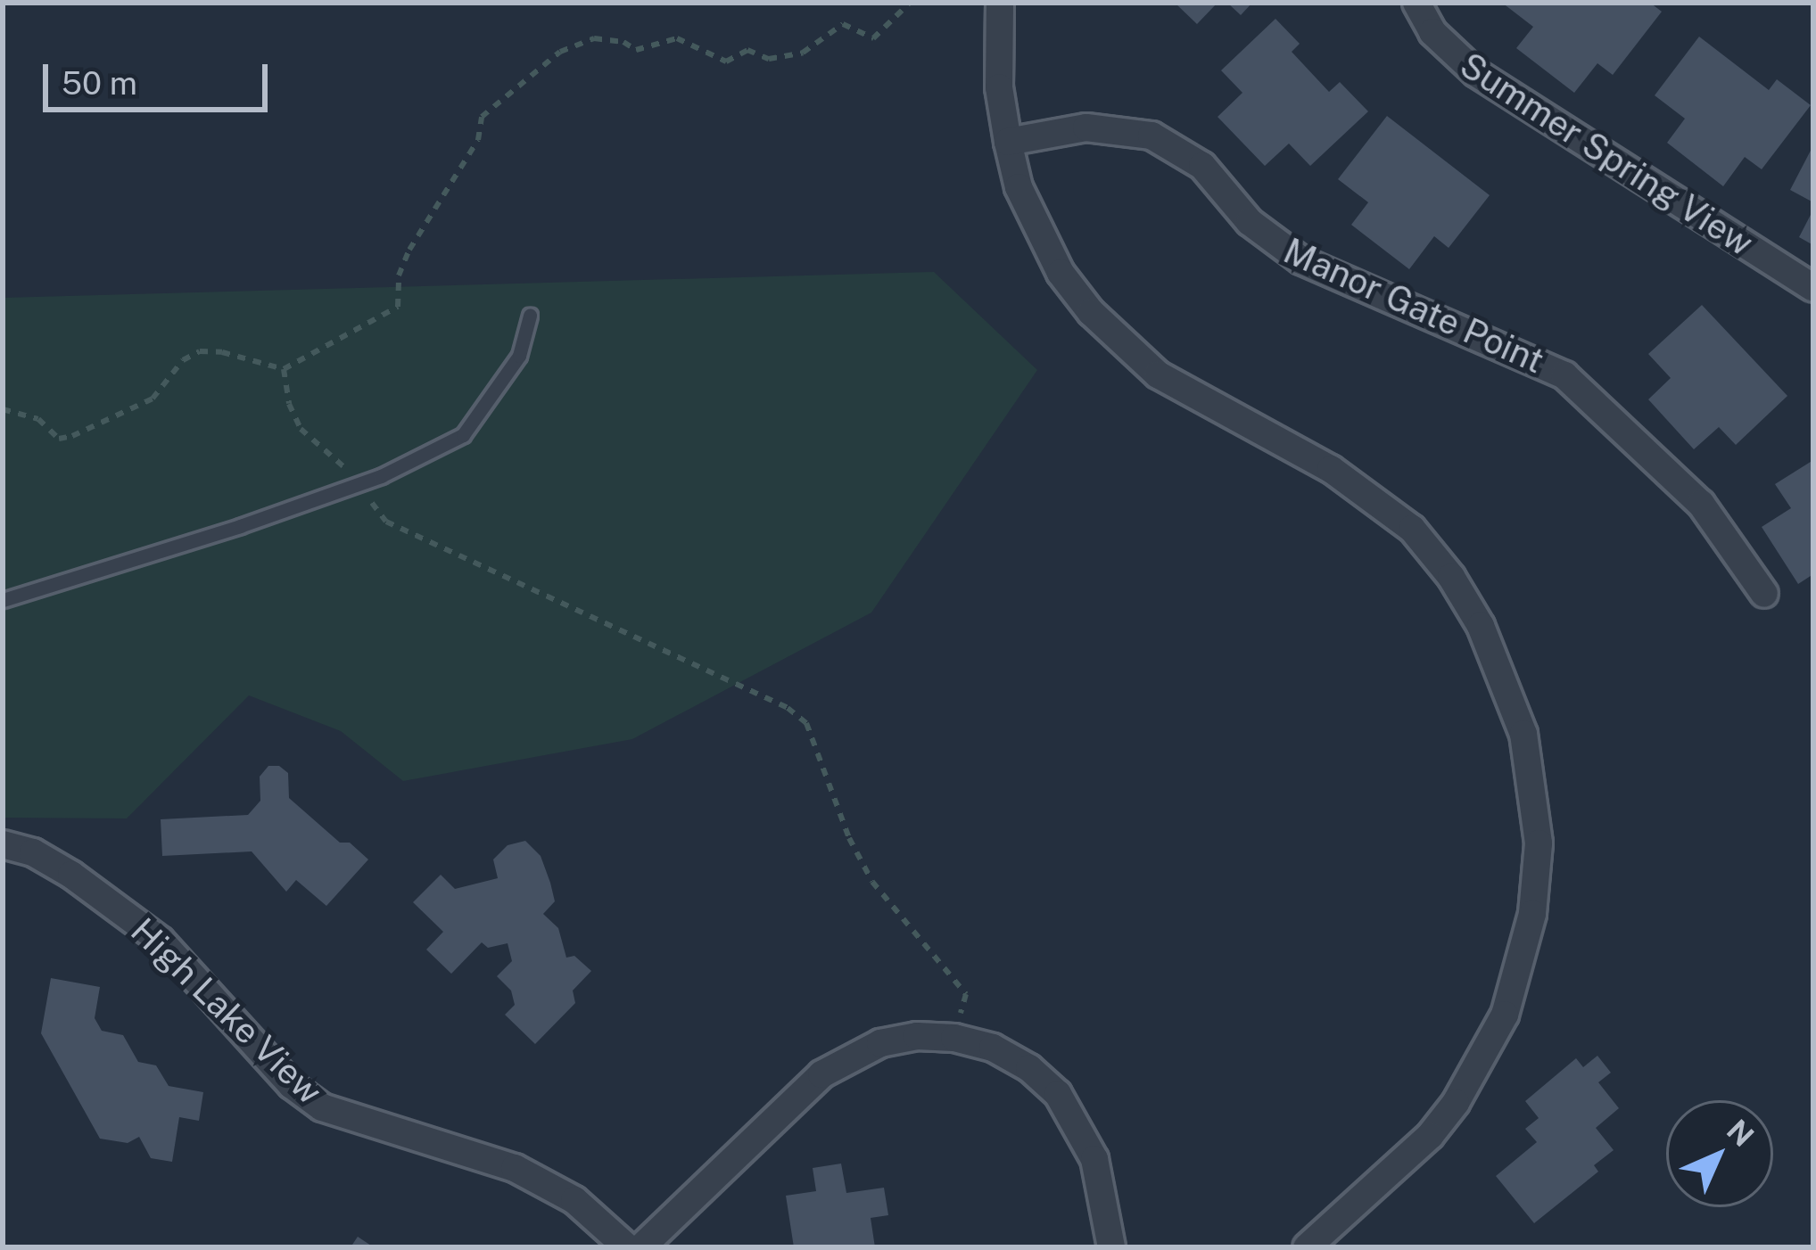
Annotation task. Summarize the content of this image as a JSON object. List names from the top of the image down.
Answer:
{
  "streets": {
    "street": ["Summer Spring View", "Manor Gate Point", "High Lake View"]
  },
  "scale_bar": "50 m",
  "north": "top right"
}
